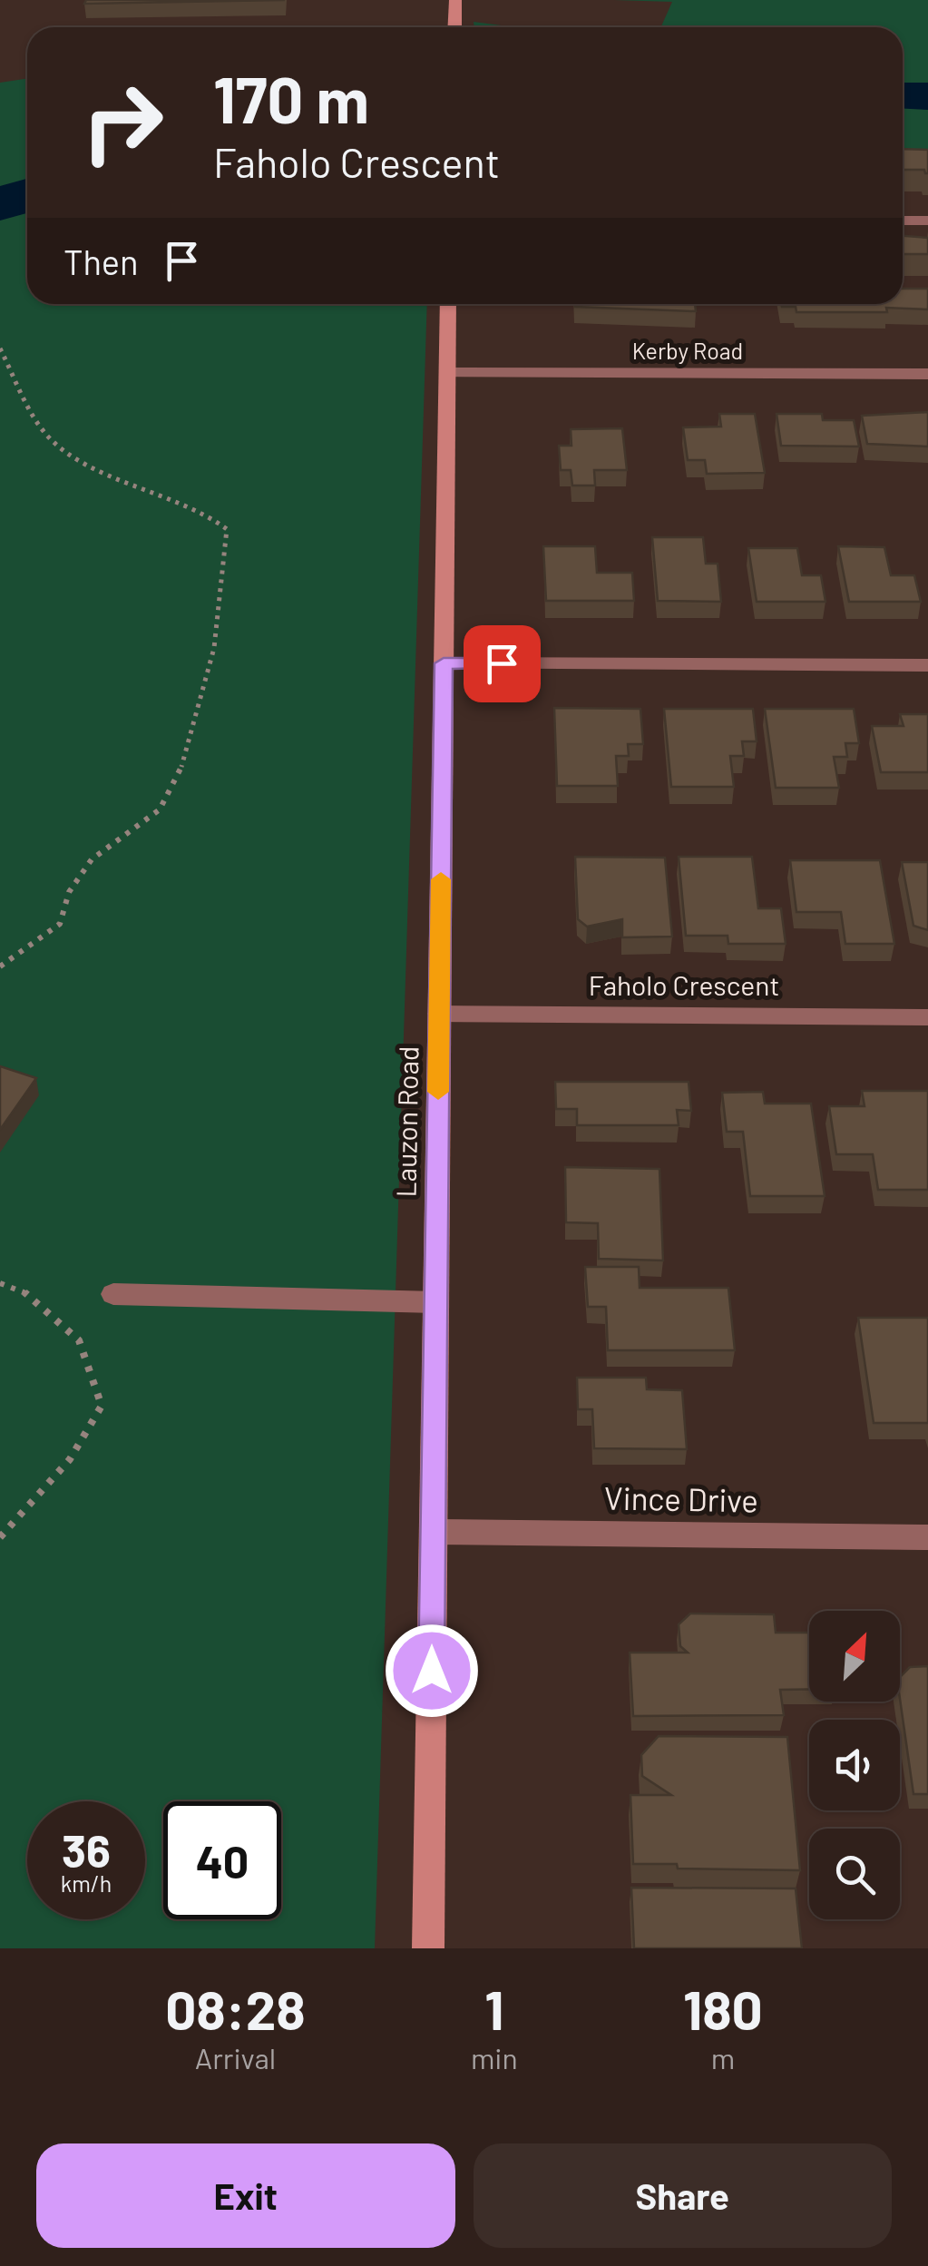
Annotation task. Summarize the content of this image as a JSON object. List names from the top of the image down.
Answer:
{
  "streets": {
    "street": [
      "Kerby Road",
      "Faholo Crescent",
      "Lauzon Road",
      "Vince Drive"
    ]
  },
  "crossings": [
    ["Kerby Road", "Lauzon Road"],
    ["Faholo Crescent", "Lauzon Road"],
    ["Lauzon Road", "Vince Drive"]
  ],
  "north": "top right",
  "page": {
    "turn": ["170 m", "Faholo Crescent"],
    "then": "Then",
    "speed": "36 km/h",
    "limit": "40",
    "eta": [
      "08:28",
      "Arrival",
      "1",
      "min",
      "180",
      "m"
    ],
    "buttons": ["Exit", "Share"]
  }
}
